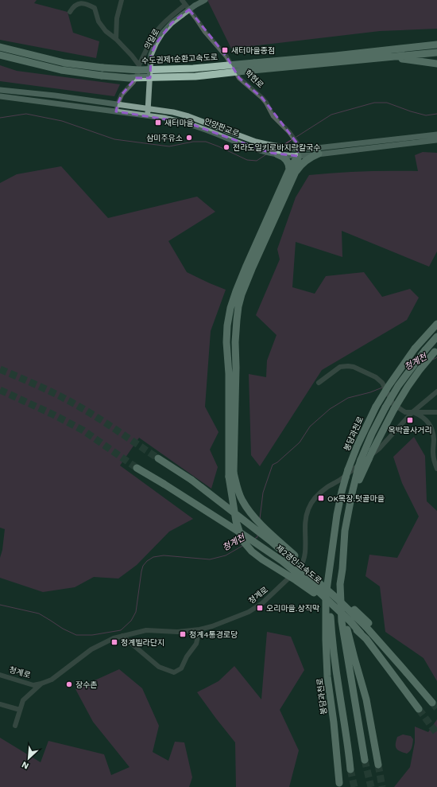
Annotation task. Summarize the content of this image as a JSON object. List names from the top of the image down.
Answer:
{
  "streets": {
    "highway": ["수도권제1순환고속도로", "봉담과천로", "제2경인고속도로"],
    "main road": ["의일로", "안양판교로"],
    "street": ["학현로", "청계로"]
  },
  "crossings": [
    ["의일로", "안양판교로"],
    ["학현로", "안양판교로"]
  ],
  "water": ["청계천"],
  "places": {
    "transit": [
      "새터마을종점",
      "새터마을",
      "옥박골사거리",
      "OK목장.텃골마을",
      "오리마을.상직막",
      "청계4통경로당",
      "청계빌라단지"
    ],
    "other": ["삼미주유소", "전라도일키로바지락칼국수", "장수촌"]
  },
  "north": "bottom left"
}
